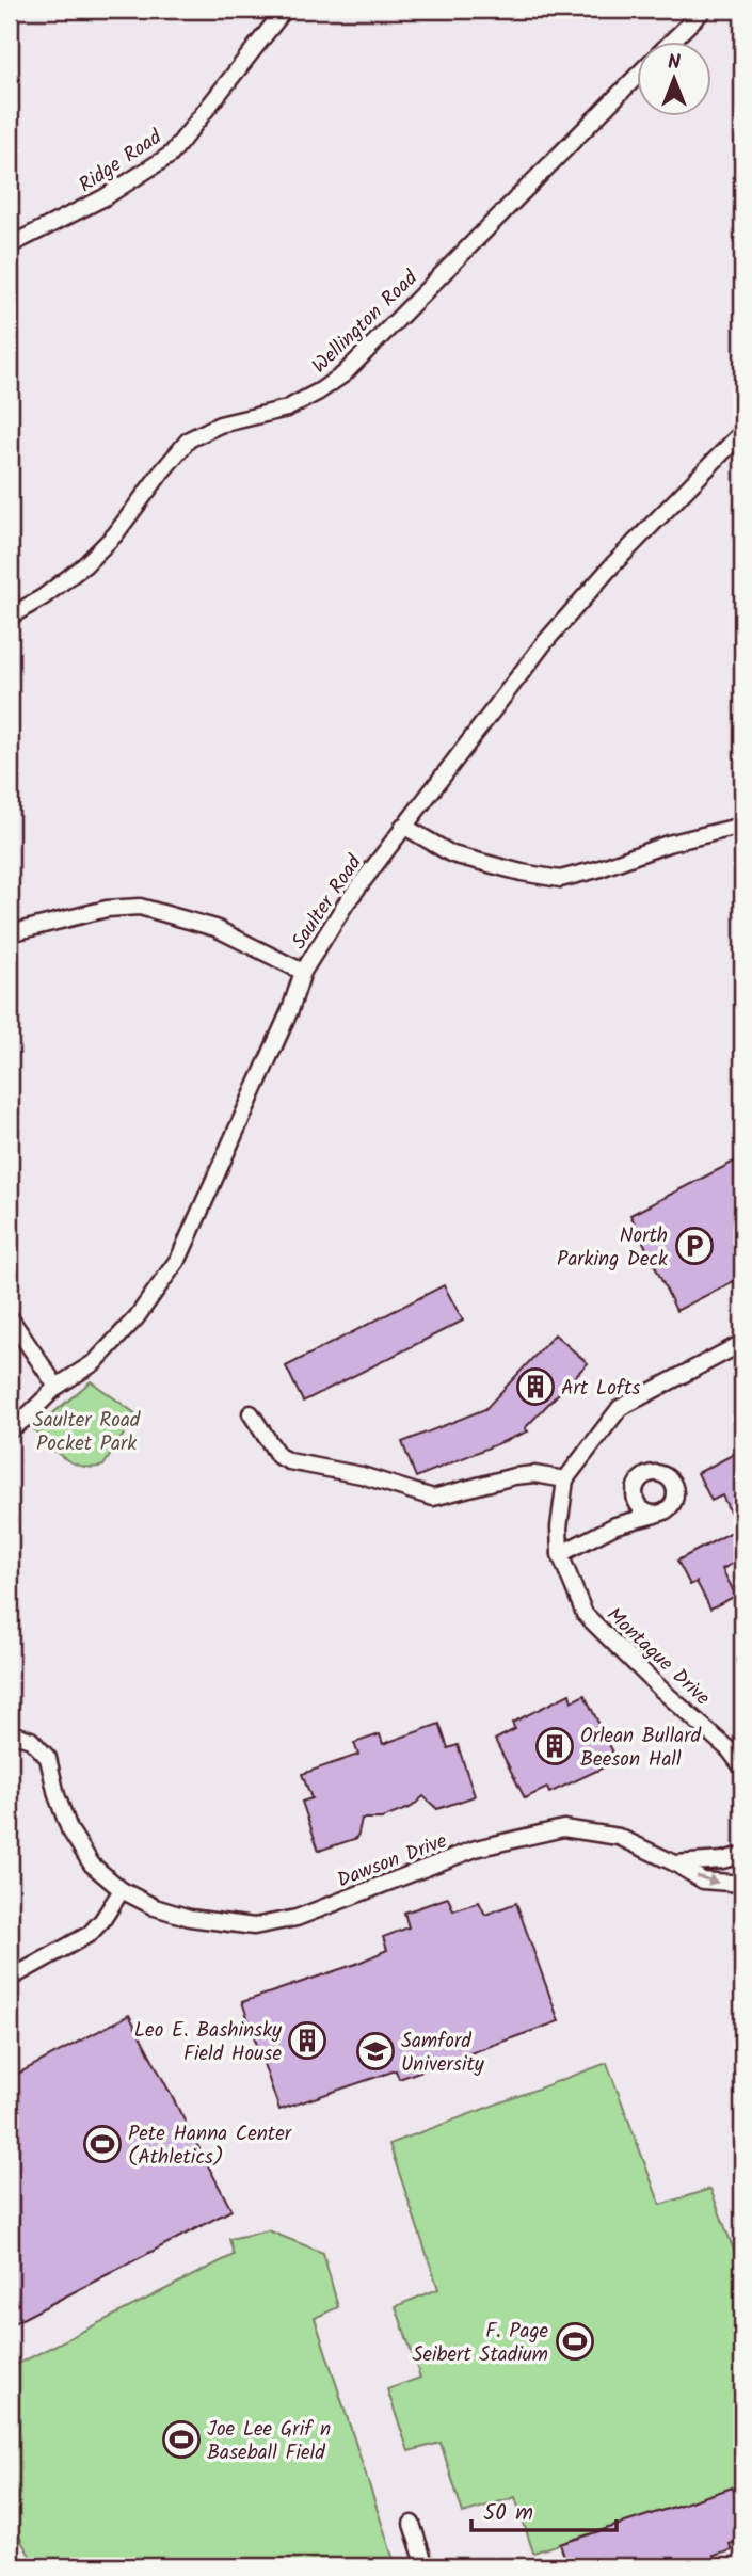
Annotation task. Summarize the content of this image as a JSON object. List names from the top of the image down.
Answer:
{
  "streets": {
    "street": [
      "Ridge Road",
      "Wellington Road",
      "Saulter Road",
      "Montague Drive",
      "Dawson Drive"
    ]
  },
  "parks": ["Saulter Road Pocket Park"],
  "places": {
    "parking": ["North Parking Deck"],
    "building": ["Art Lofts", "Orlean Bullard Beeson Hall", "Leo E. Bashinsky Field House"],
    "school or university": ["Samford University"],
    "sports": ["Pete Hanna Center (Athletics)", "F. Page Seibert Stadium", "Joe Lee Grif n Baseball Field"]
  },
  "scale_bar": "50 m",
  "north": "top"
}
